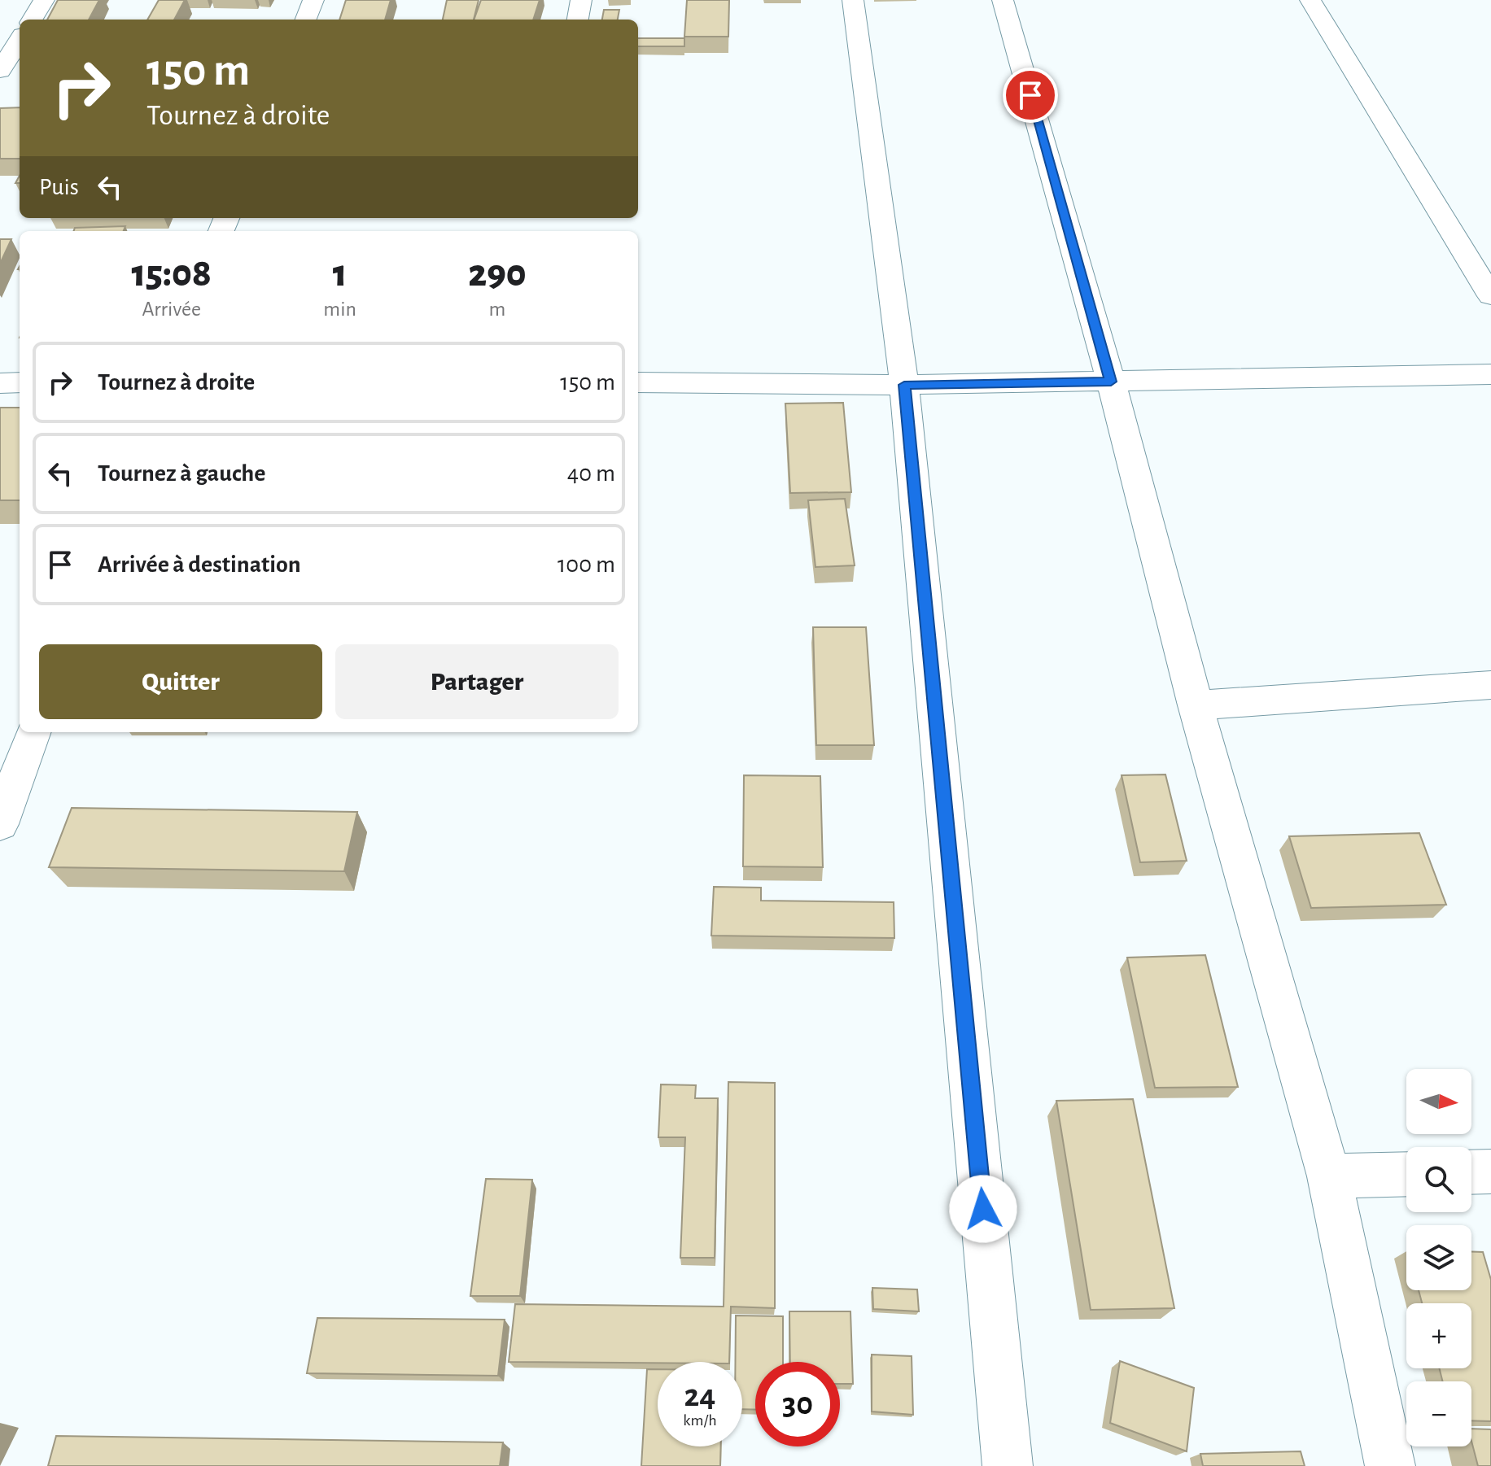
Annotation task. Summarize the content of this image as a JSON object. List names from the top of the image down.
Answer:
{
  "north": "right",
  "page": {
    "turn": ["150 m", "Tournez à droite"],
    "then": "Puis",
    "eta": [
      "15:08",
      "Arrivée",
      "1",
      "min",
      "290",
      "m"
    ],
    "list": [
      {
        "name": "Tournez à droite",
        "value": "150 m"
      },
      {
        "name": "Tournez à gauche",
        "value": "40 m"
      },
      {
        "name": "Arrivée à destination",
        "value": "100 m"
      }
    ],
    "buttons": ["Quitter", "Partager"],
    "map_buttons": ["+", "−"],
    "speed": "24 km/h",
    "limit": "30"
  }
}
